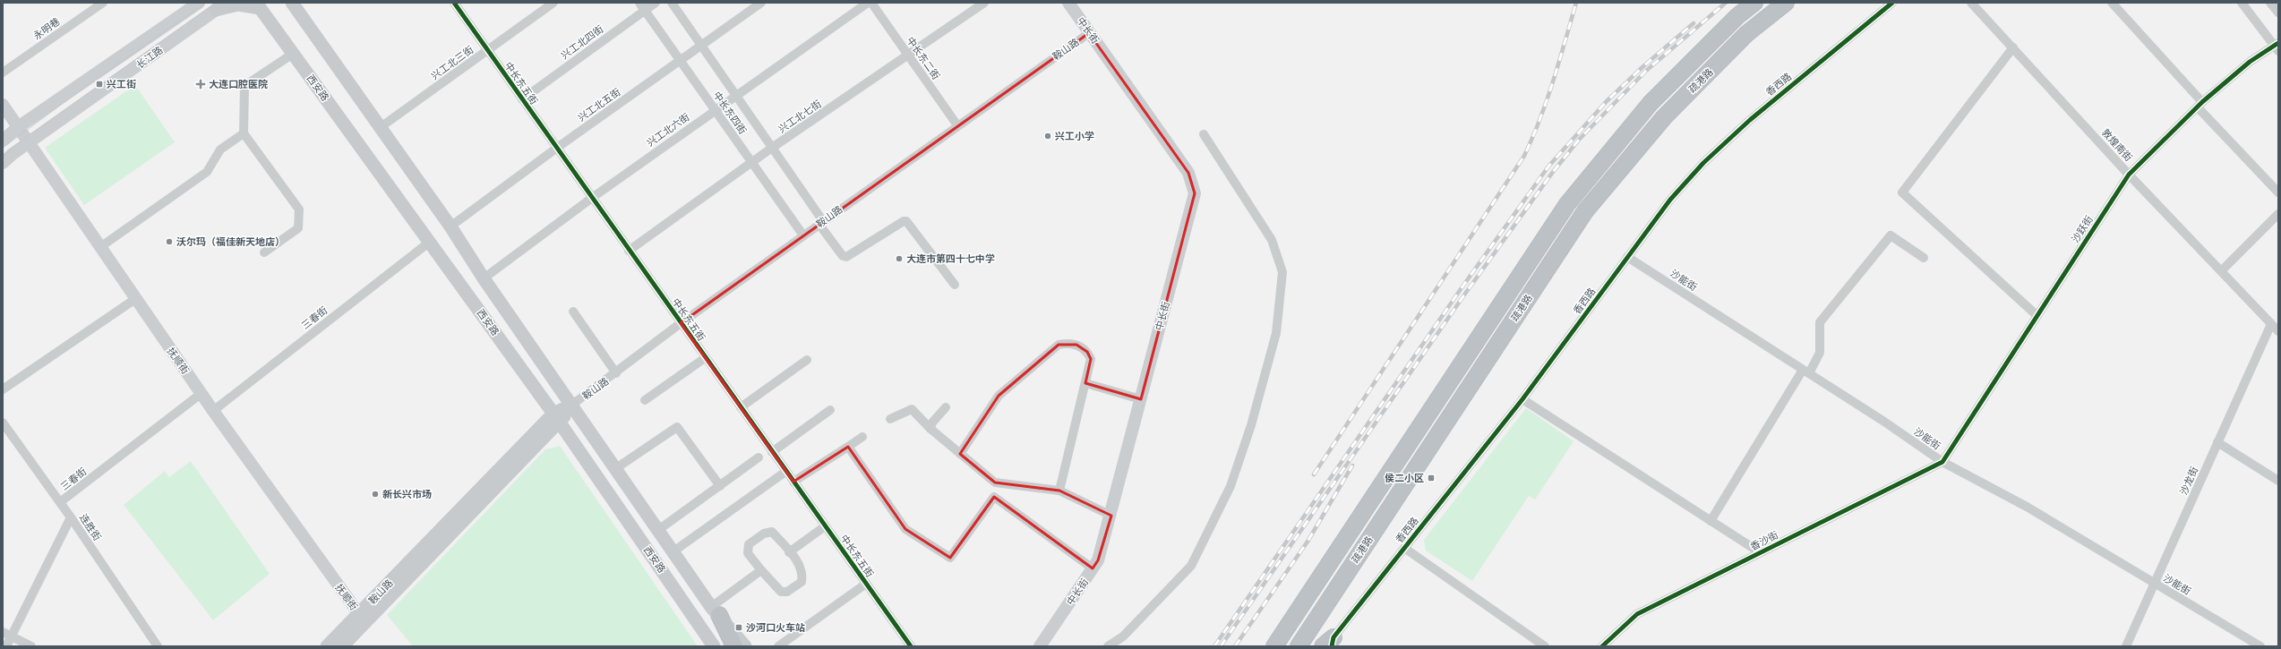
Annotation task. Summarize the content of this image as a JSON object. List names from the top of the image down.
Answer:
{
  "streets": {
    "highway": ["疏港路"],
    "main road": ["鞍山路", "西安路"],
    "street": [
      "永明巷",
      "中长街",
      "兴工北四街",
      "长江路",
      "中长东二街",
      "兴工北三街",
      "中长东五街",
      "香西路",
      "兴工北五街",
      "中长东四街",
      "兴工北七街",
      "兴工北六街",
      "敦煌南街",
      "沙跃街",
      "沙能街",
      "三春街",
      "抚顺街",
      "沙龙街",
      "连胜街",
      "香沙街"
    ]
  },
  "crossings": [
    ["中长街", "鞍山路"],
    ["兴工北四街", "中长东五街"],
    ["兴工北四街", "中长东四街"],
    ["鞍山路", "中长东二街"],
    ["鞍山路", "中长东五街"],
    ["鞍山路", "西安路"],
    ["鞍山路", "中长东四街"],
    ["鞍山路", "抚顺街"],
    ["长江路", "抚顺街"],
    ["中长东二街", "兴工北七街"],
    ["兴工北三街", "中长东五街"],
    ["兴工北三街", "西安路"],
    ["中长东五街", "兴工北五街"],
    ["中长东五街", "兴工北七街"],
    ["中长东五街", "兴工北六街"],
    ["香西路", "沙能街"],
    ["西安路", "兴工北五街"],
    ["西安路", "兴工北六街"],
    ["西安路", "三春街"],
    ["兴工北五街", "中长东四街"],
    ["中长东四街", "兴工北七街"],
    ["中长东四街", "兴工北六街"],
    ["敦煌南街", "沙跃街"],
    ["敦煌南街", "沙龙街"],
    ["沙跃街", "沙能街"],
    ["沙跃街", "香沙街"],
    ["沙能街", "沙龙街"],
    ["沙能街", "香沙街"],
    ["三春街", "抚顺街"],
    ["三春街", "连胜街"]
  ],
  "places": {
    "transit": ["兴工街", "侯二小区", "沙河口火车站"],
    "health": ["大连口腔医院"],
    "other": [
      "兴工小学",
      "沃尔玛（福佳新天地店）",
      "大连市第四十七中学",
      "新长兴市场"
    ]
  }
}
